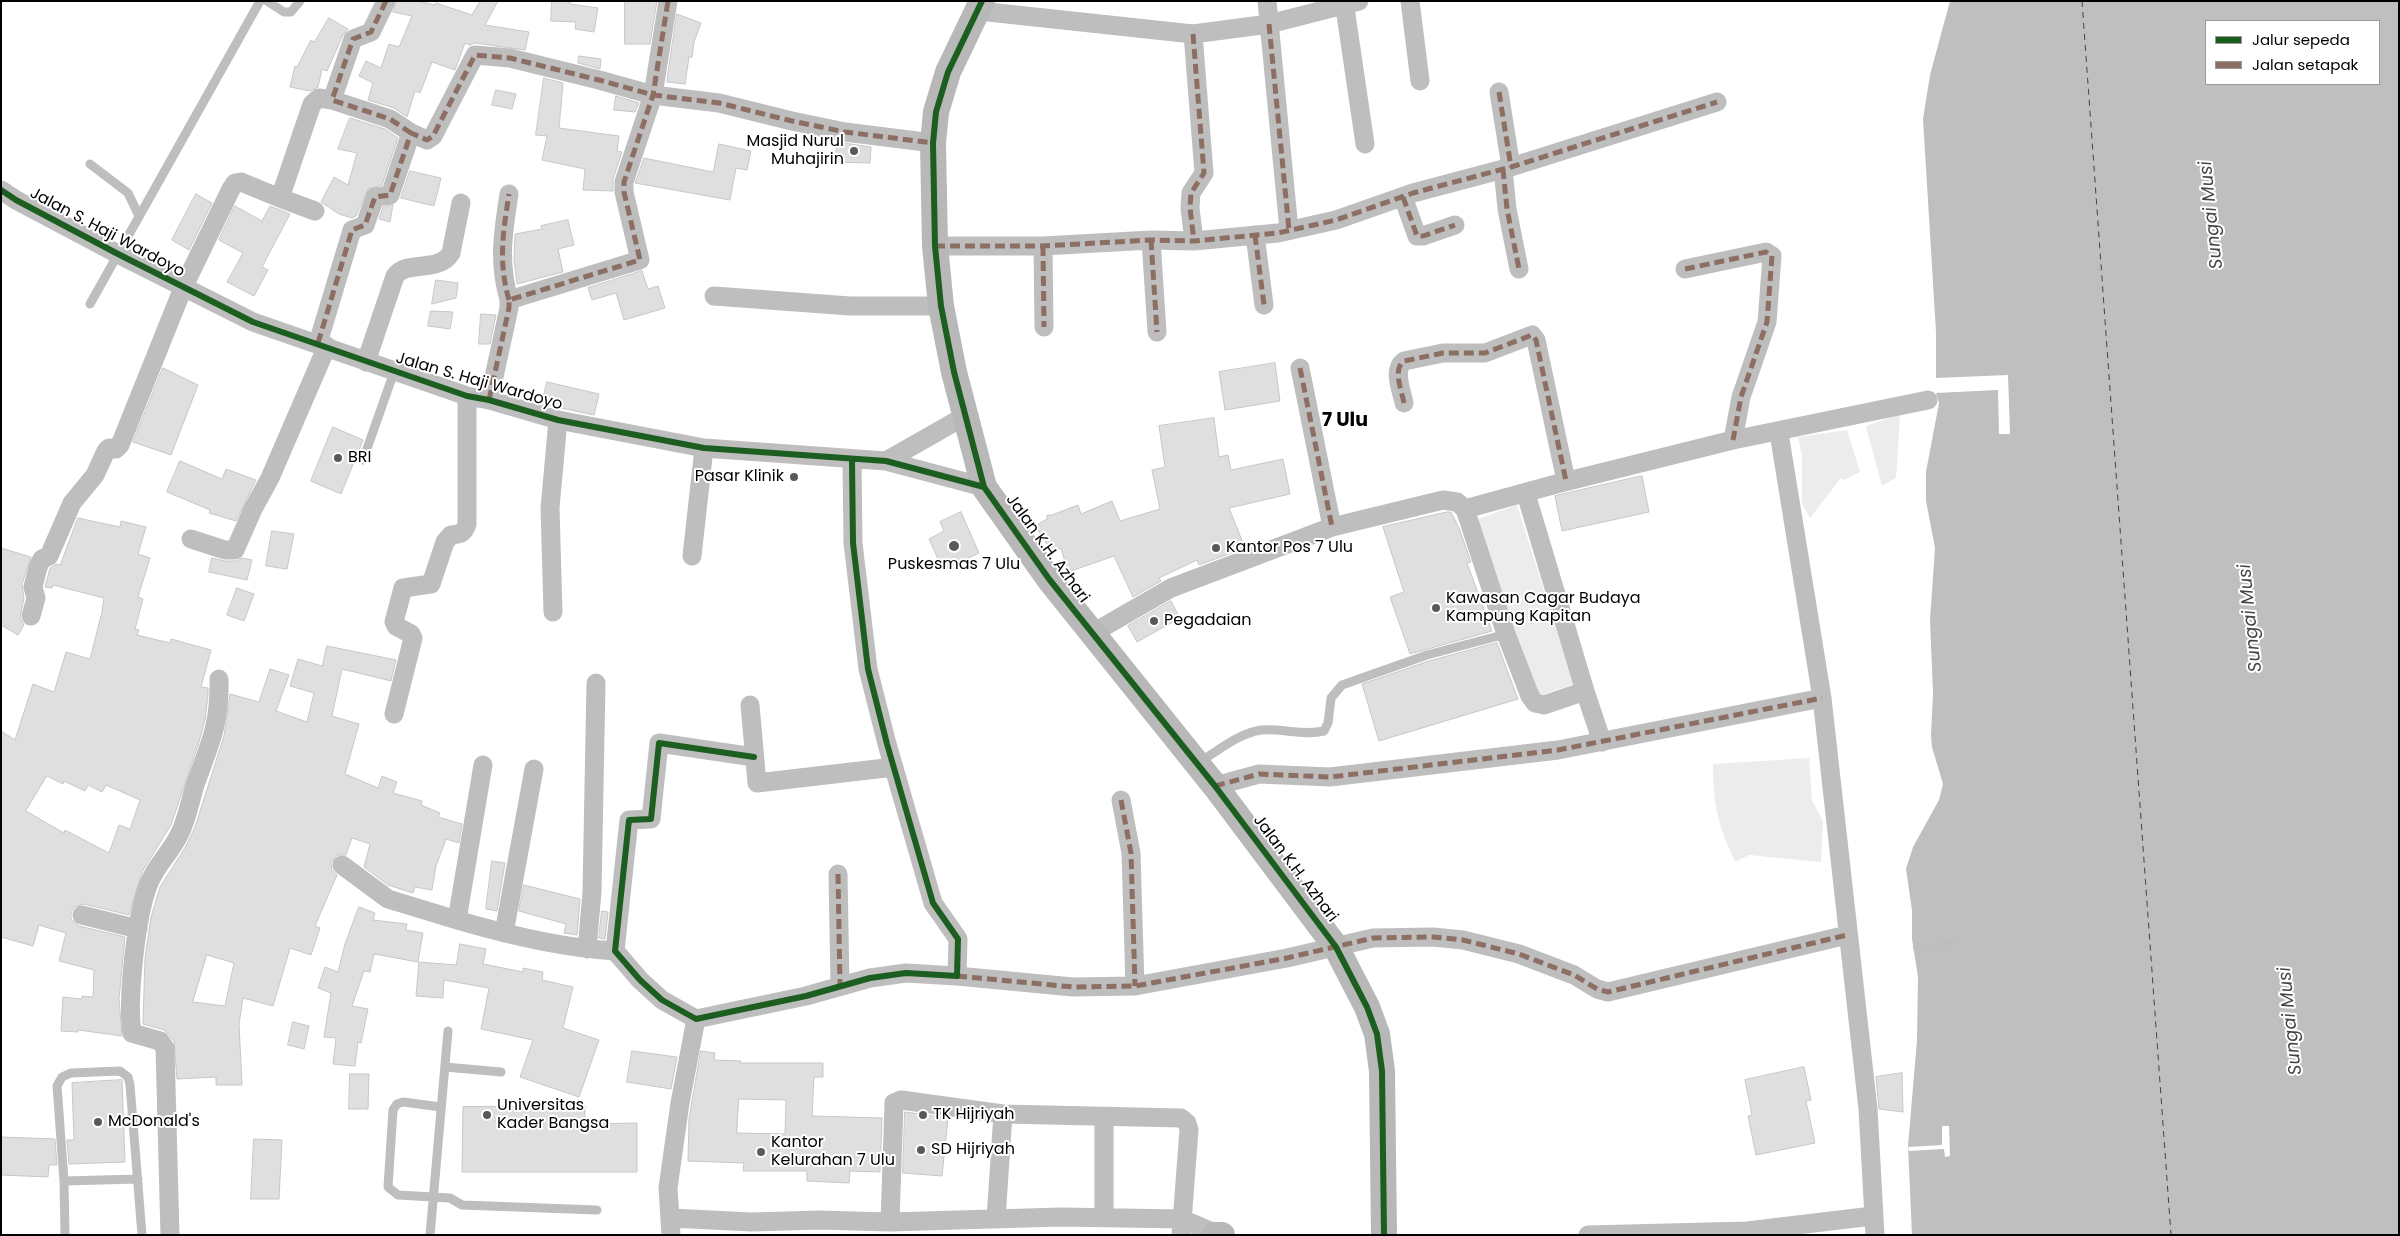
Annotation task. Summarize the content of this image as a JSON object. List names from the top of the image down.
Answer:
{
  "streets": {
    "street": ["Jalan S. Haji Wardoyo", "Jalan K.H. Azhari"]
  },
  "crossings": [
    ["Jalan S. Haji Wardoyo", "Jalan K.H. Azhari"]
  ],
  "districts": ["7 Ulu"],
  "water": ["Sungai Musi"],
  "places": [
    "Masjid Nurul Muhajirin",
    "BRI",
    "Pasar Klinik",
    "Puskesmas 7 Ulu",
    "Kantor Pos 7 Ulu",
    "Kawasan Cagar Budaya Kampung Kapitan",
    "Pegadaian",
    "Universitas Kader Bangsa",
    "TK Hijriyah",
    "McDonald's",
    "SD Hijriyah",
    "Kantor Kelurahan 7 Ulu"
  ],
  "legend": ["Jalur sepeda", "Jalan setapak"]
}
